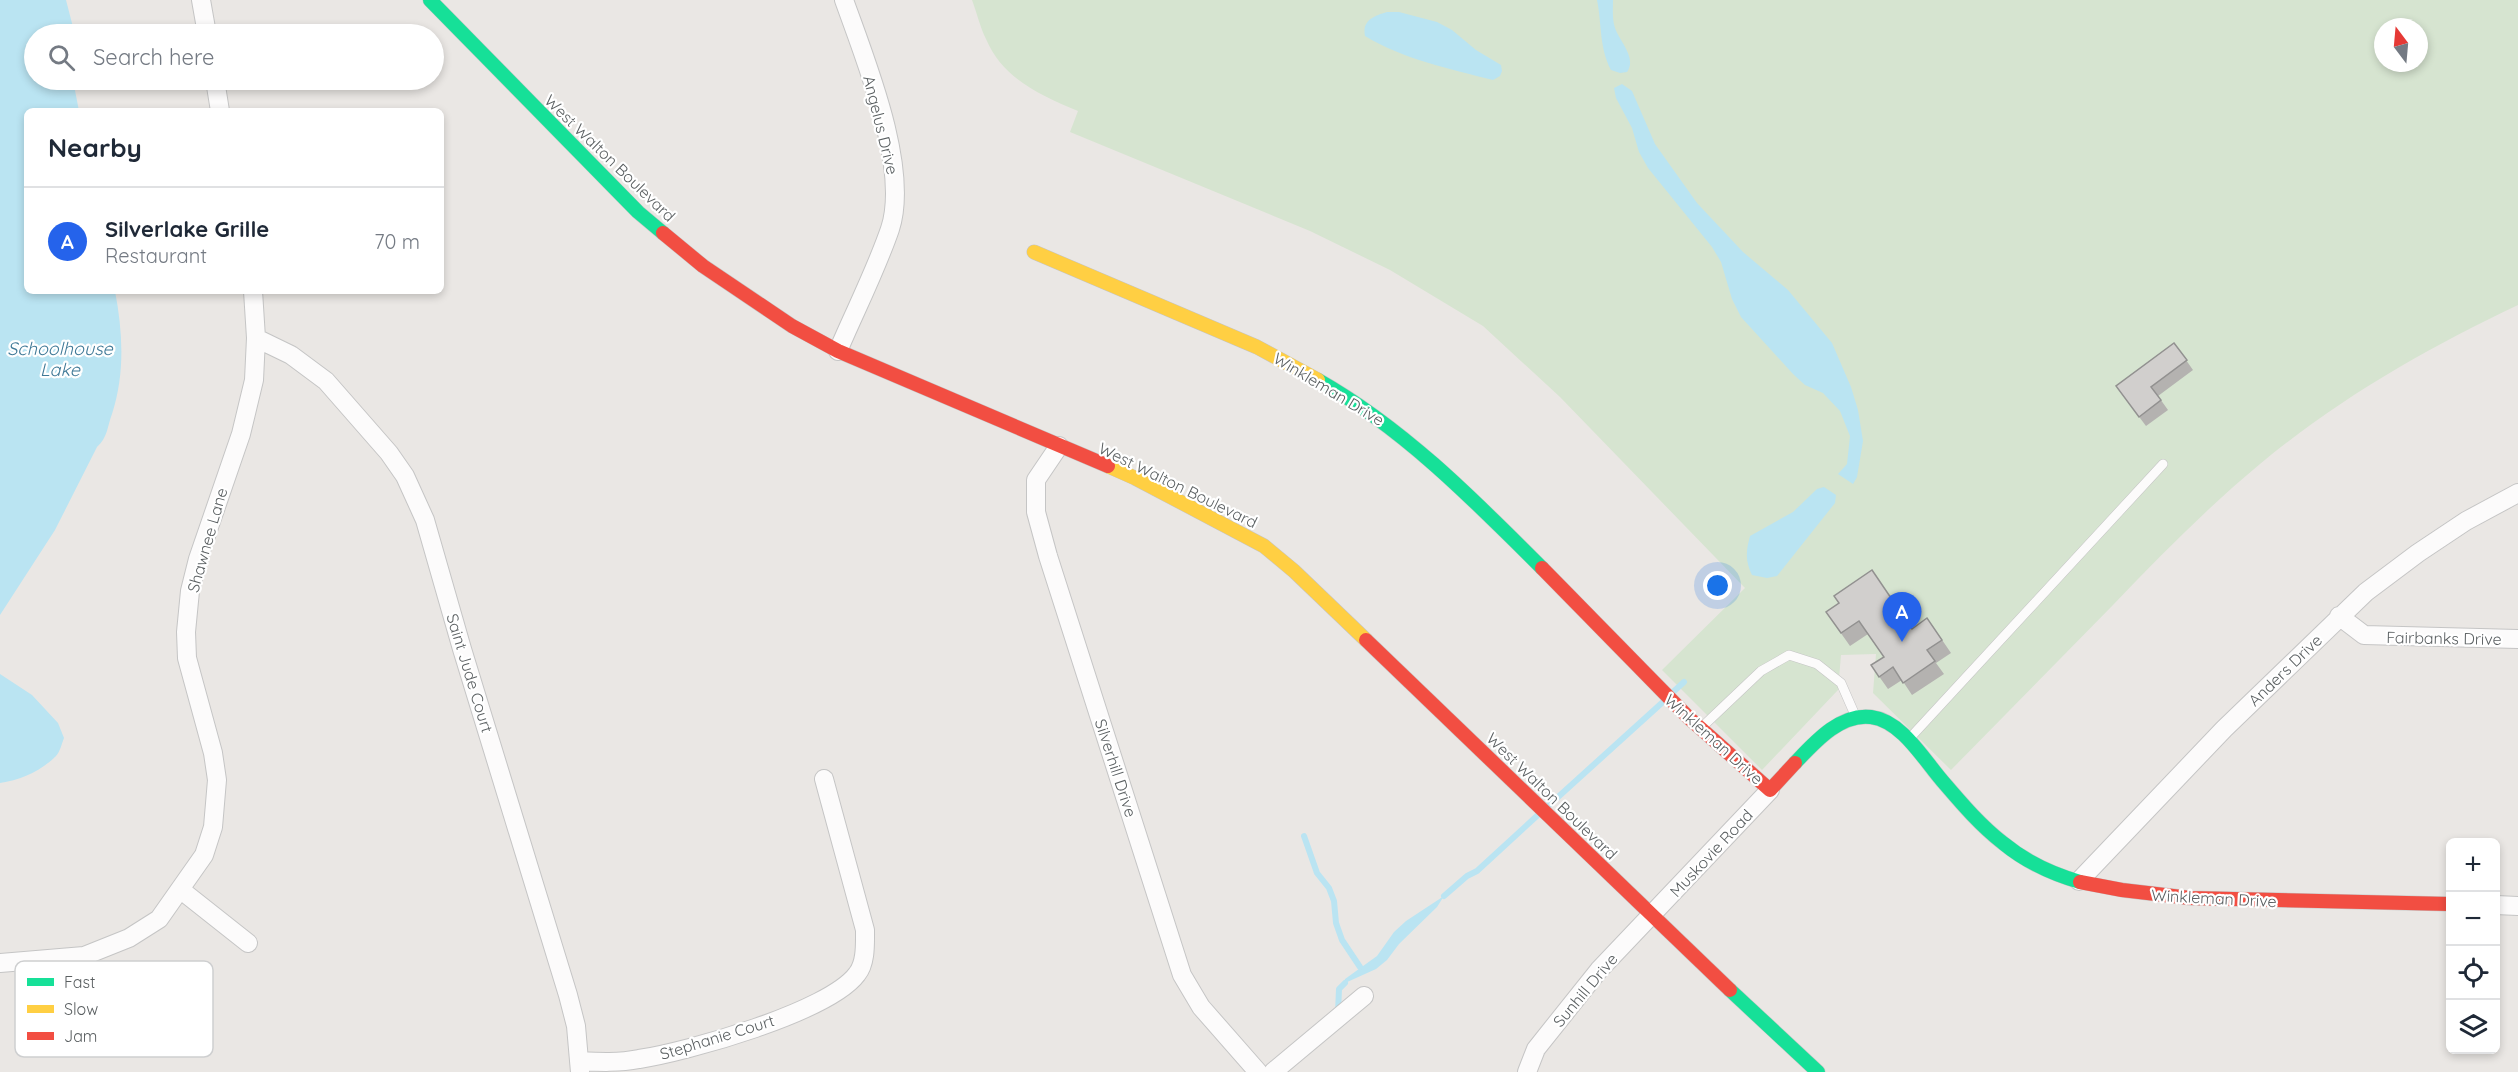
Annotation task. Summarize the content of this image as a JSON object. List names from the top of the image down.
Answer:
{
  "streets": {
    "main road": ["West Walton Boulevard", "Winkleman Drive"],
    "street": [
      "Angelus Drive",
      "Shawnee Lane",
      "Fairbanks Drive",
      "Anders Drive",
      "Saint Jude Court",
      "Silverhill Drive",
      "Muskovie Road",
      "Sunhill Drive",
      "Stephanie Court"
    ]
  },
  "crossings": [
    ["Angelus Drive", "West Walton Boulevard"],
    ["West Walton Boulevard", "Silverhill Drive"],
    ["West Walton Boulevard", "Muskovie Road"],
    ["West Walton Boulevard", "Sunhill Drive"],
    ["Winkleman Drive", "Anders Drive"],
    ["Winkleman Drive", "Muskovie Road"],
    ["Shawnee Lane", "Saint Jude Court"],
    ["Fairbanks Drive", "Anders Drive"],
    ["Saint Jude Court", "Stephanie Court"],
    ["Muskovie Road", "Sunhill Drive"]
  ],
  "water": ["Schoolhouse Lake"],
  "legend": ["Fast", "Slow", "Jam"],
  "north": "top",
  "page": {
    "search": "Search here",
    "heading": "Nearby",
    "list": [
      {
        "mark": "A",
        "name": "Silverlake Grille",
        "note": "Restaurant",
        "value": "70 m"
      }
    ],
    "pins": "A",
    "map_buttons": ["+", "−"]
  }
}
